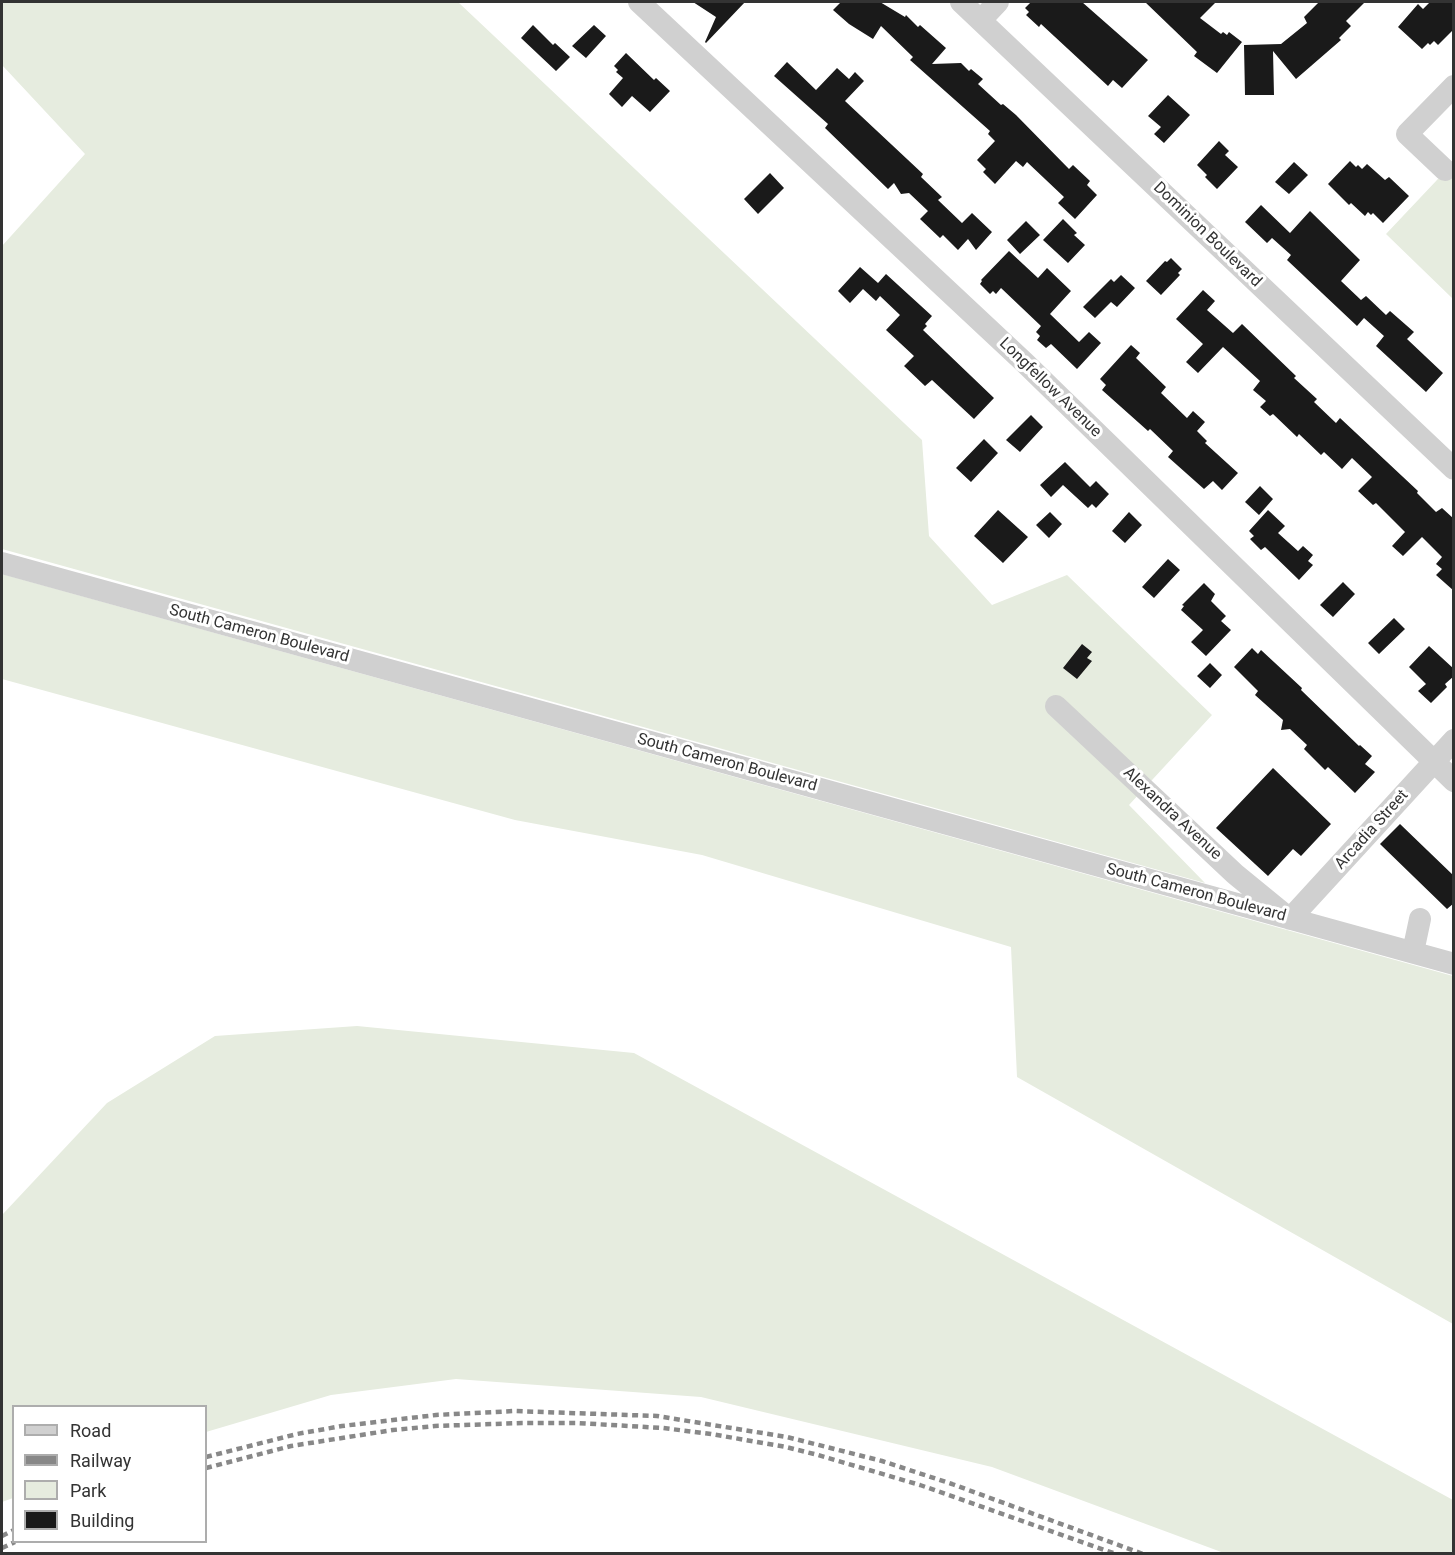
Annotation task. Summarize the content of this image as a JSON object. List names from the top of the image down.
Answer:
{
  "streets": {
    "street": [
      "Dominion Boulevard",
      "Longfellow Avenue",
      "South Cameron Boulevard",
      "Alexandra Avenue",
      "Arcadia Street"
    ]
  },
  "crossings": [
    ["Longfellow Avenue", "Arcadia Street"],
    ["South Cameron Boulevard", "Alexandra Avenue"],
    ["South Cameron Boulevard", "Arcadia Street"],
    ["Alexandra Avenue", "Arcadia Street"]
  ],
  "legend": [
    "Road",
    "Railway",
    "Park",
    "Building"
  ]
}
